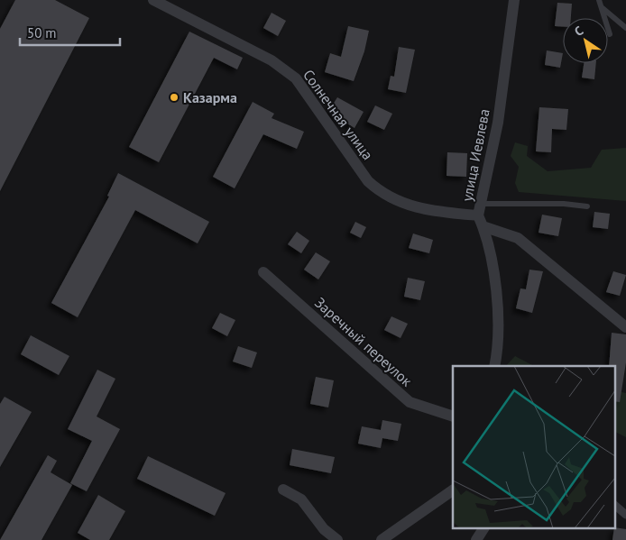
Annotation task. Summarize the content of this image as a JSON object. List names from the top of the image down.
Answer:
{
  "streets": {
    "street": ["Солнечная улица", "улица Иевлева", "Заречный переулок"]
  },
  "crossings": [
    ["Солнечная улица", "улица Иевлева"]
  ],
  "places": ["Казарма"],
  "scale_bar": "50 m",
  "north": "top left"
}
